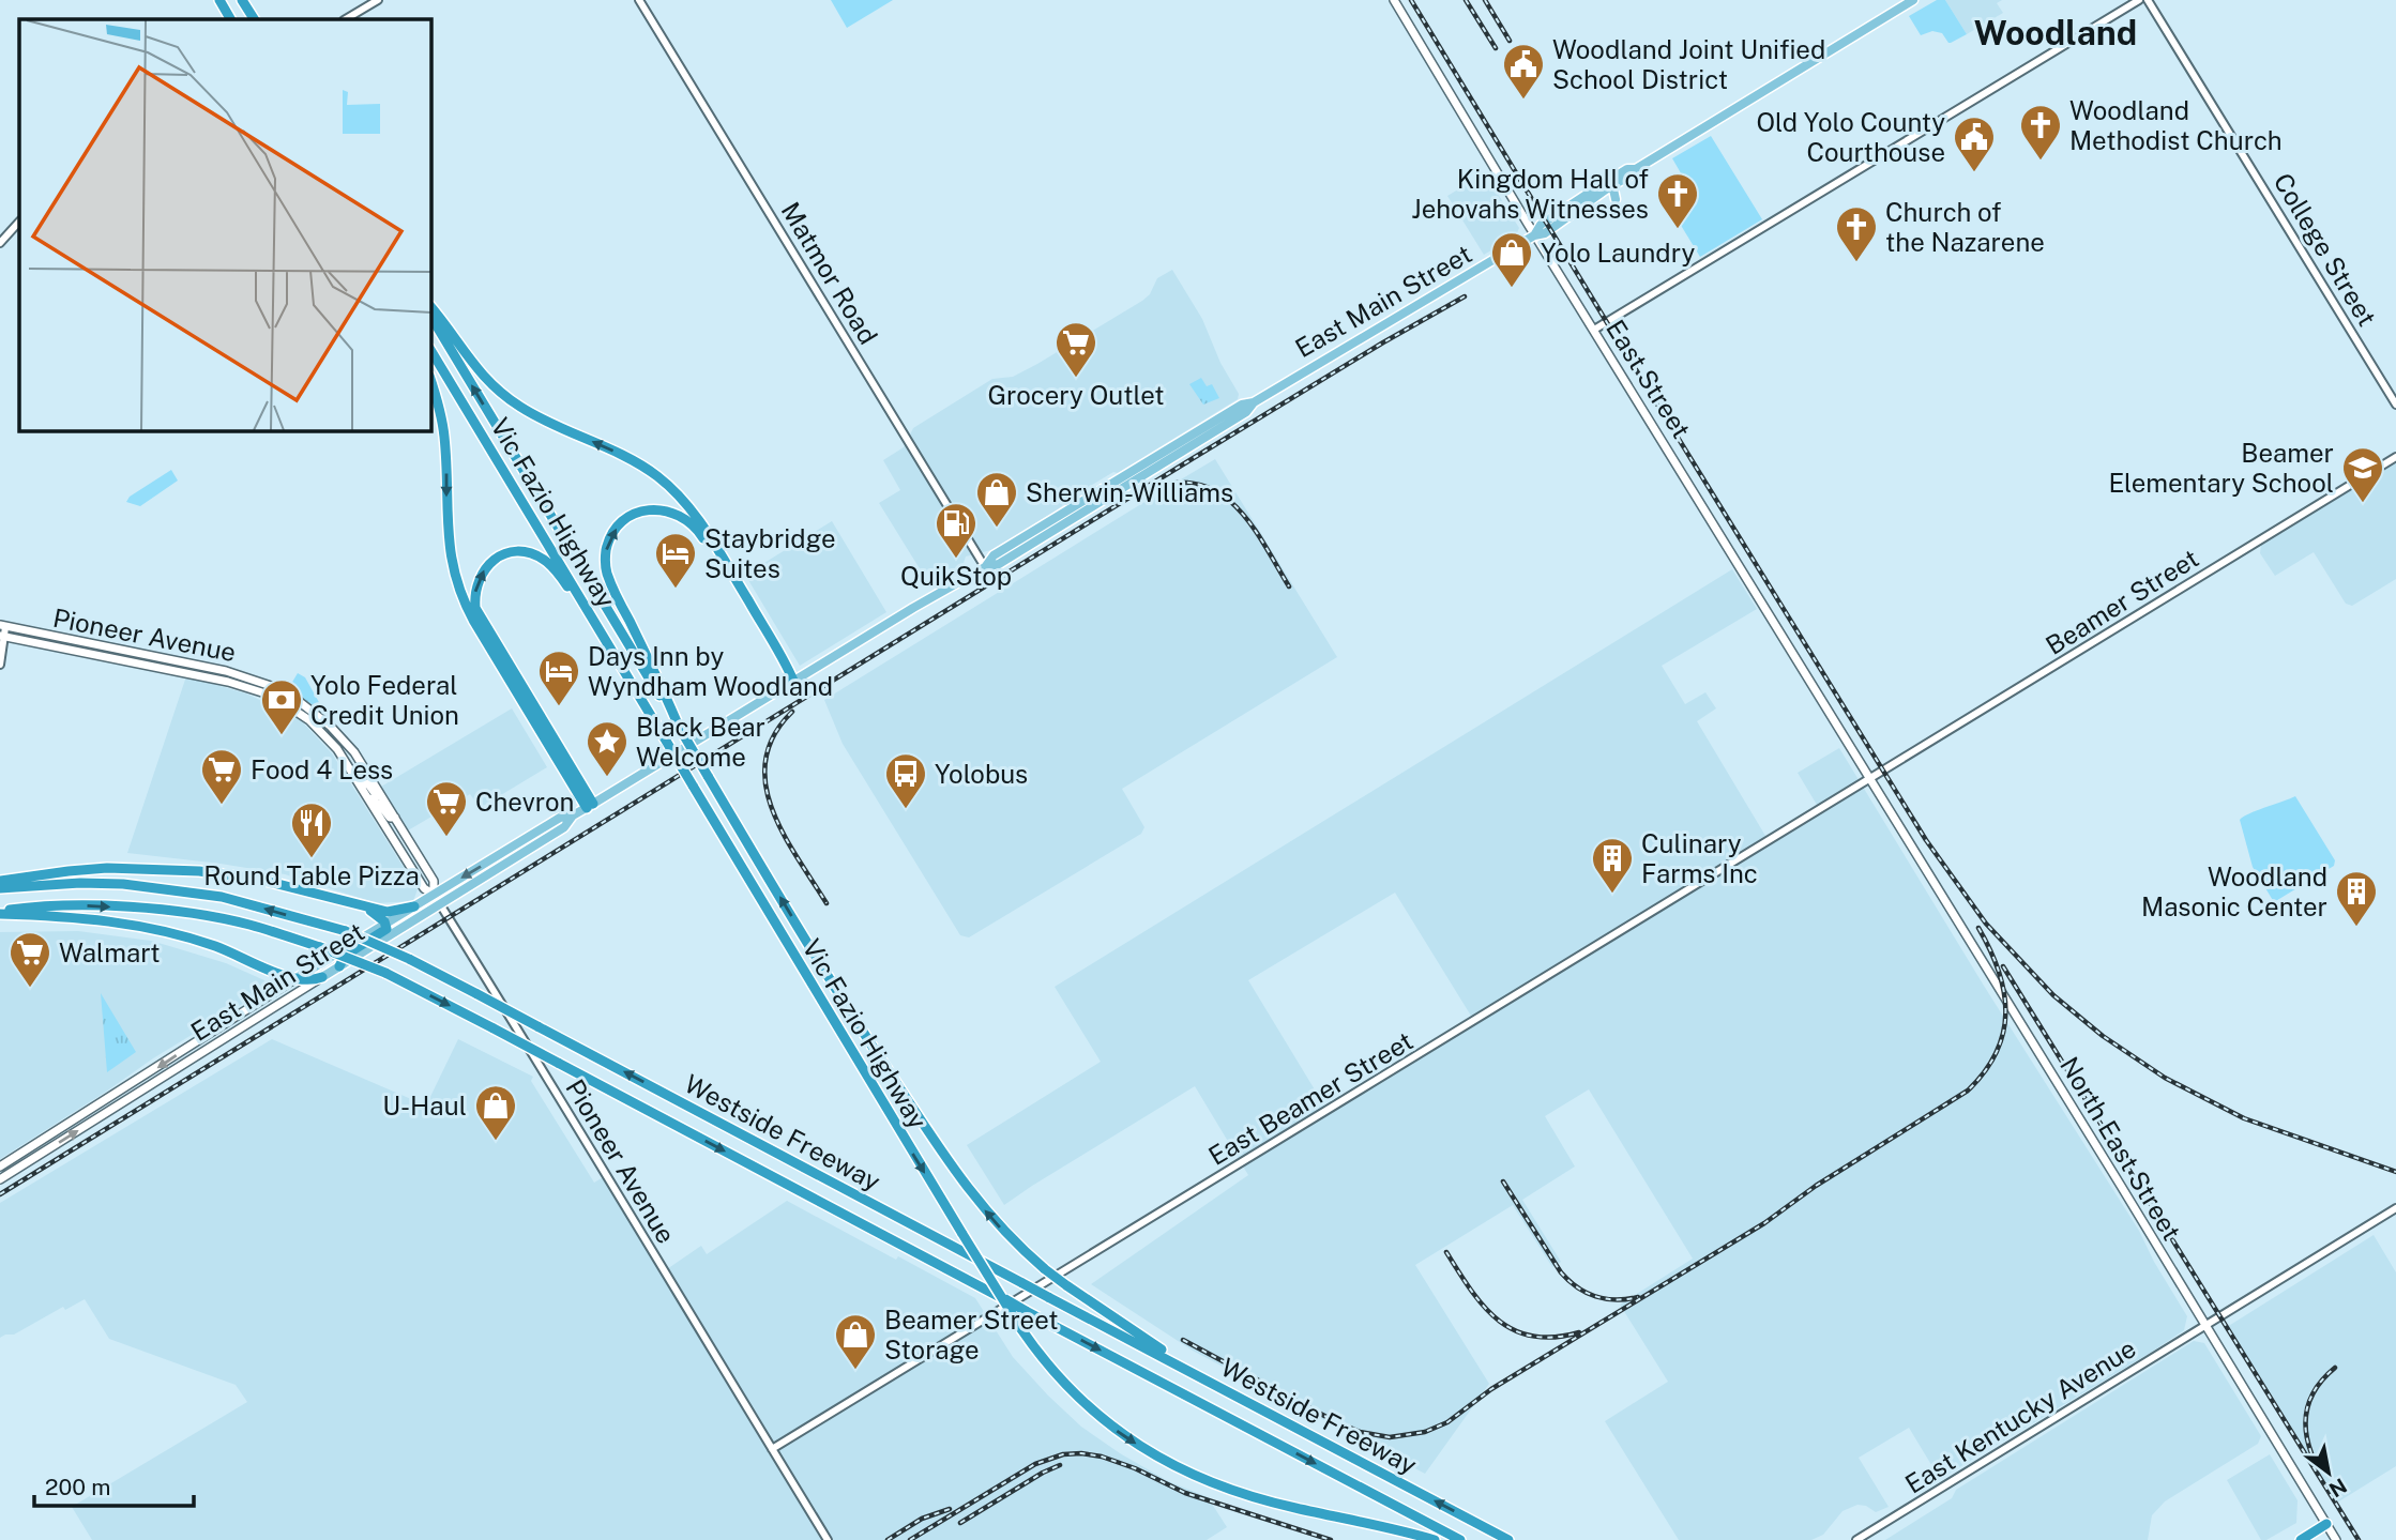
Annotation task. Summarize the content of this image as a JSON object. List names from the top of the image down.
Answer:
{
  "streets": {
    "highway": ["Vic Fazio Highway", "Westside Freeway"],
    "main road": [
      "East Main Street",
      "East Street",
      "Pioneer Avenue",
      "North East Street"
    ],
    "street": [
      "College Street",
      "Matmor Road",
      "Beamer Street",
      "East Beamer Street",
      "East Kentucky Avenue"
    ]
  },
  "crossings": [
    ["Matmor Road", "East Main Street"],
    ["East Main Street", "East Street"],
    ["East Main Street", "Pioneer Avenue"],
    ["East Street", "Beamer Street"],
    ["East Street", "East Beamer Street"],
    ["East Street", "North East Street"],
    ["Vic Fazio Highway", "Westside Freeway"],
    ["Beamer Street", "East Beamer Street"],
    ["Beamer Street", "North East Street"],
    ["Pioneer Avenue", "East Beamer Street"],
    ["East Beamer Street", "North East Street"],
    ["North East Street", "East Kentucky Avenue"]
  ],
  "districts": ["Woodland"],
  "places": {
    "public building": ["Woodland Joint Unified School District", "Old Yolo County Courthouse"],
    "church": ["Woodland Methodist Church", "Kingdom Hall of Jehovahs Witnesses", "Church of the Nazarene"],
    "shop": [
      "Yolo Laundry",
      "Sherwin-Williams",
      "U-Haul",
      "Beamer Street Storage"
    ],
    "supermarket": [
      "Grocery Outlet",
      "Food 4 Less",
      "Chevron",
      "Walmart"
    ],
    "school or university": ["Beamer Elementary School"],
    "fuel station": ["QuikStop"],
    "hotel": ["Staybridge Suites", "Days Inn by Wyndham Woodland"],
    "bank": ["Yolo Federal Credit Union"],
    "place": ["Black Bear Welcome"],
    "bus stop": ["Yolobus"],
    "restaurant": ["Round Table Pizza"],
    "building": ["Culinary Farms Inc", "Woodland Masonic Center"]
  },
  "scale_bar": "200 m",
  "north": "bottom right"
}
